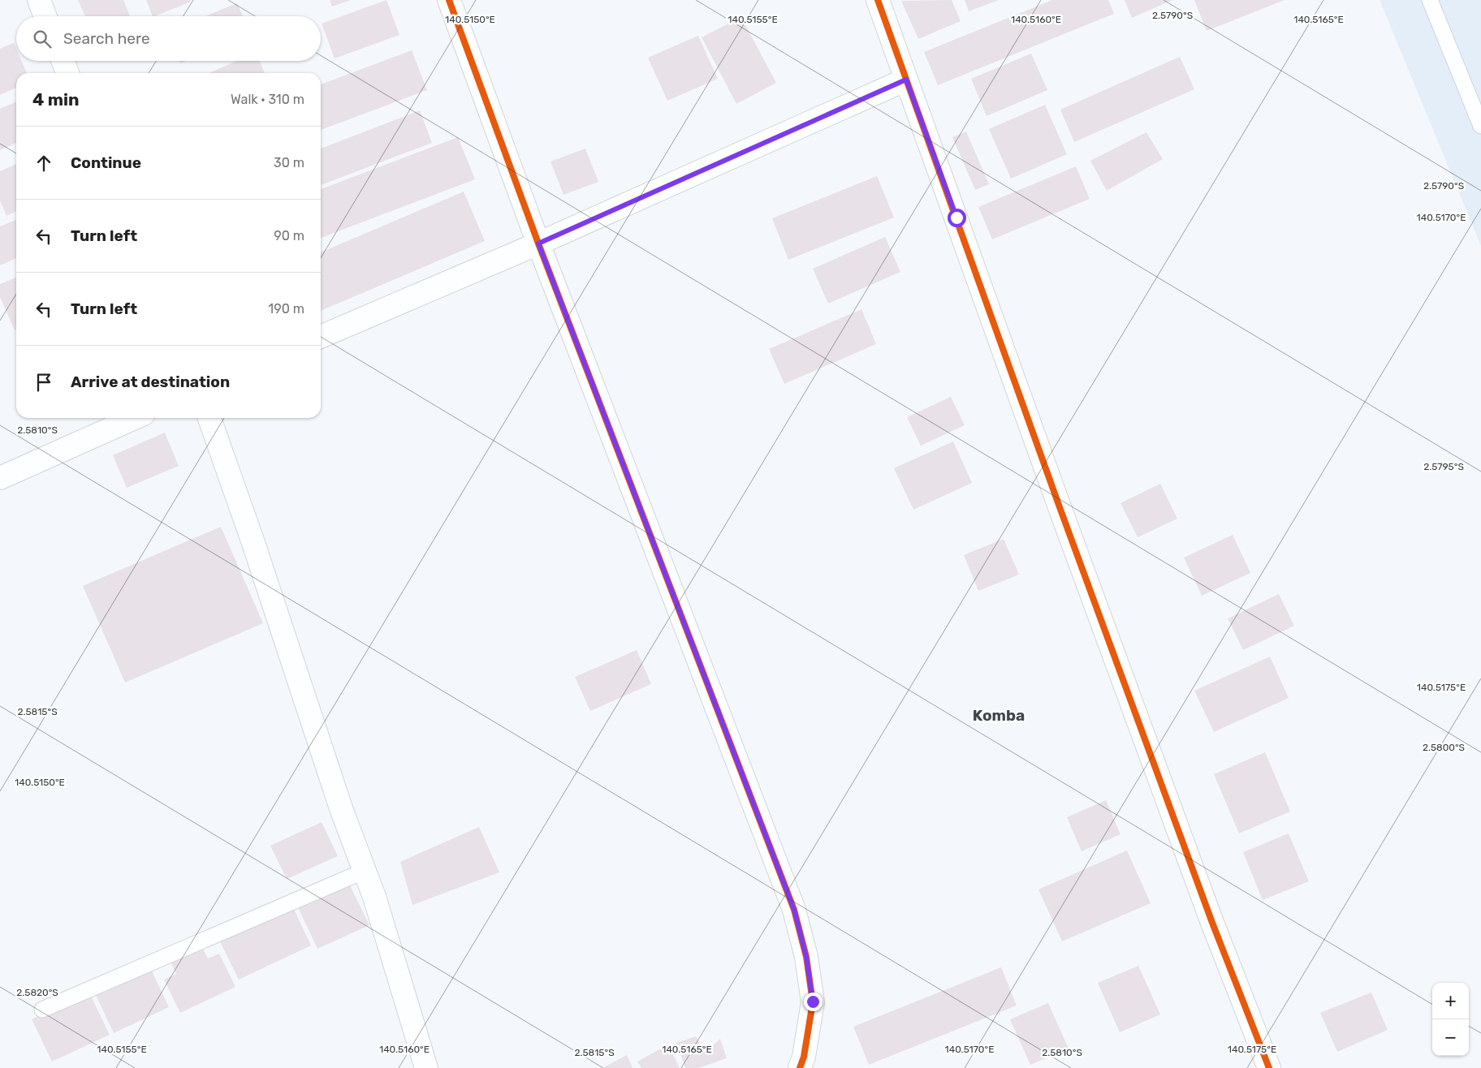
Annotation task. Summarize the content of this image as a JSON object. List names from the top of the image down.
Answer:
{
  "districts": ["Komba"],
  "page": {
    "search": "Search here",
    "heading": ["4 min", "Walk · 310 m"],
    "list": [
      ["Continue", "30 m"],
      ["Turn left", "90 m"],
      ["Turn left", "190 m"],
      "Arrive at destination"
    ],
    "map_buttons": ["+", "−"]
  },
  "coordinates": [
    "2.5790°S",
    "140.5150°E",
    "140.5155°E",
    "140.5160°E",
    "140.5165°E",
    "140.5170°E",
    "2.5810°S",
    "2.5795°S",
    "140.5175°E",
    "2.5815°S",
    "2.5800°S",
    "2.5820°S"
  ]
}
